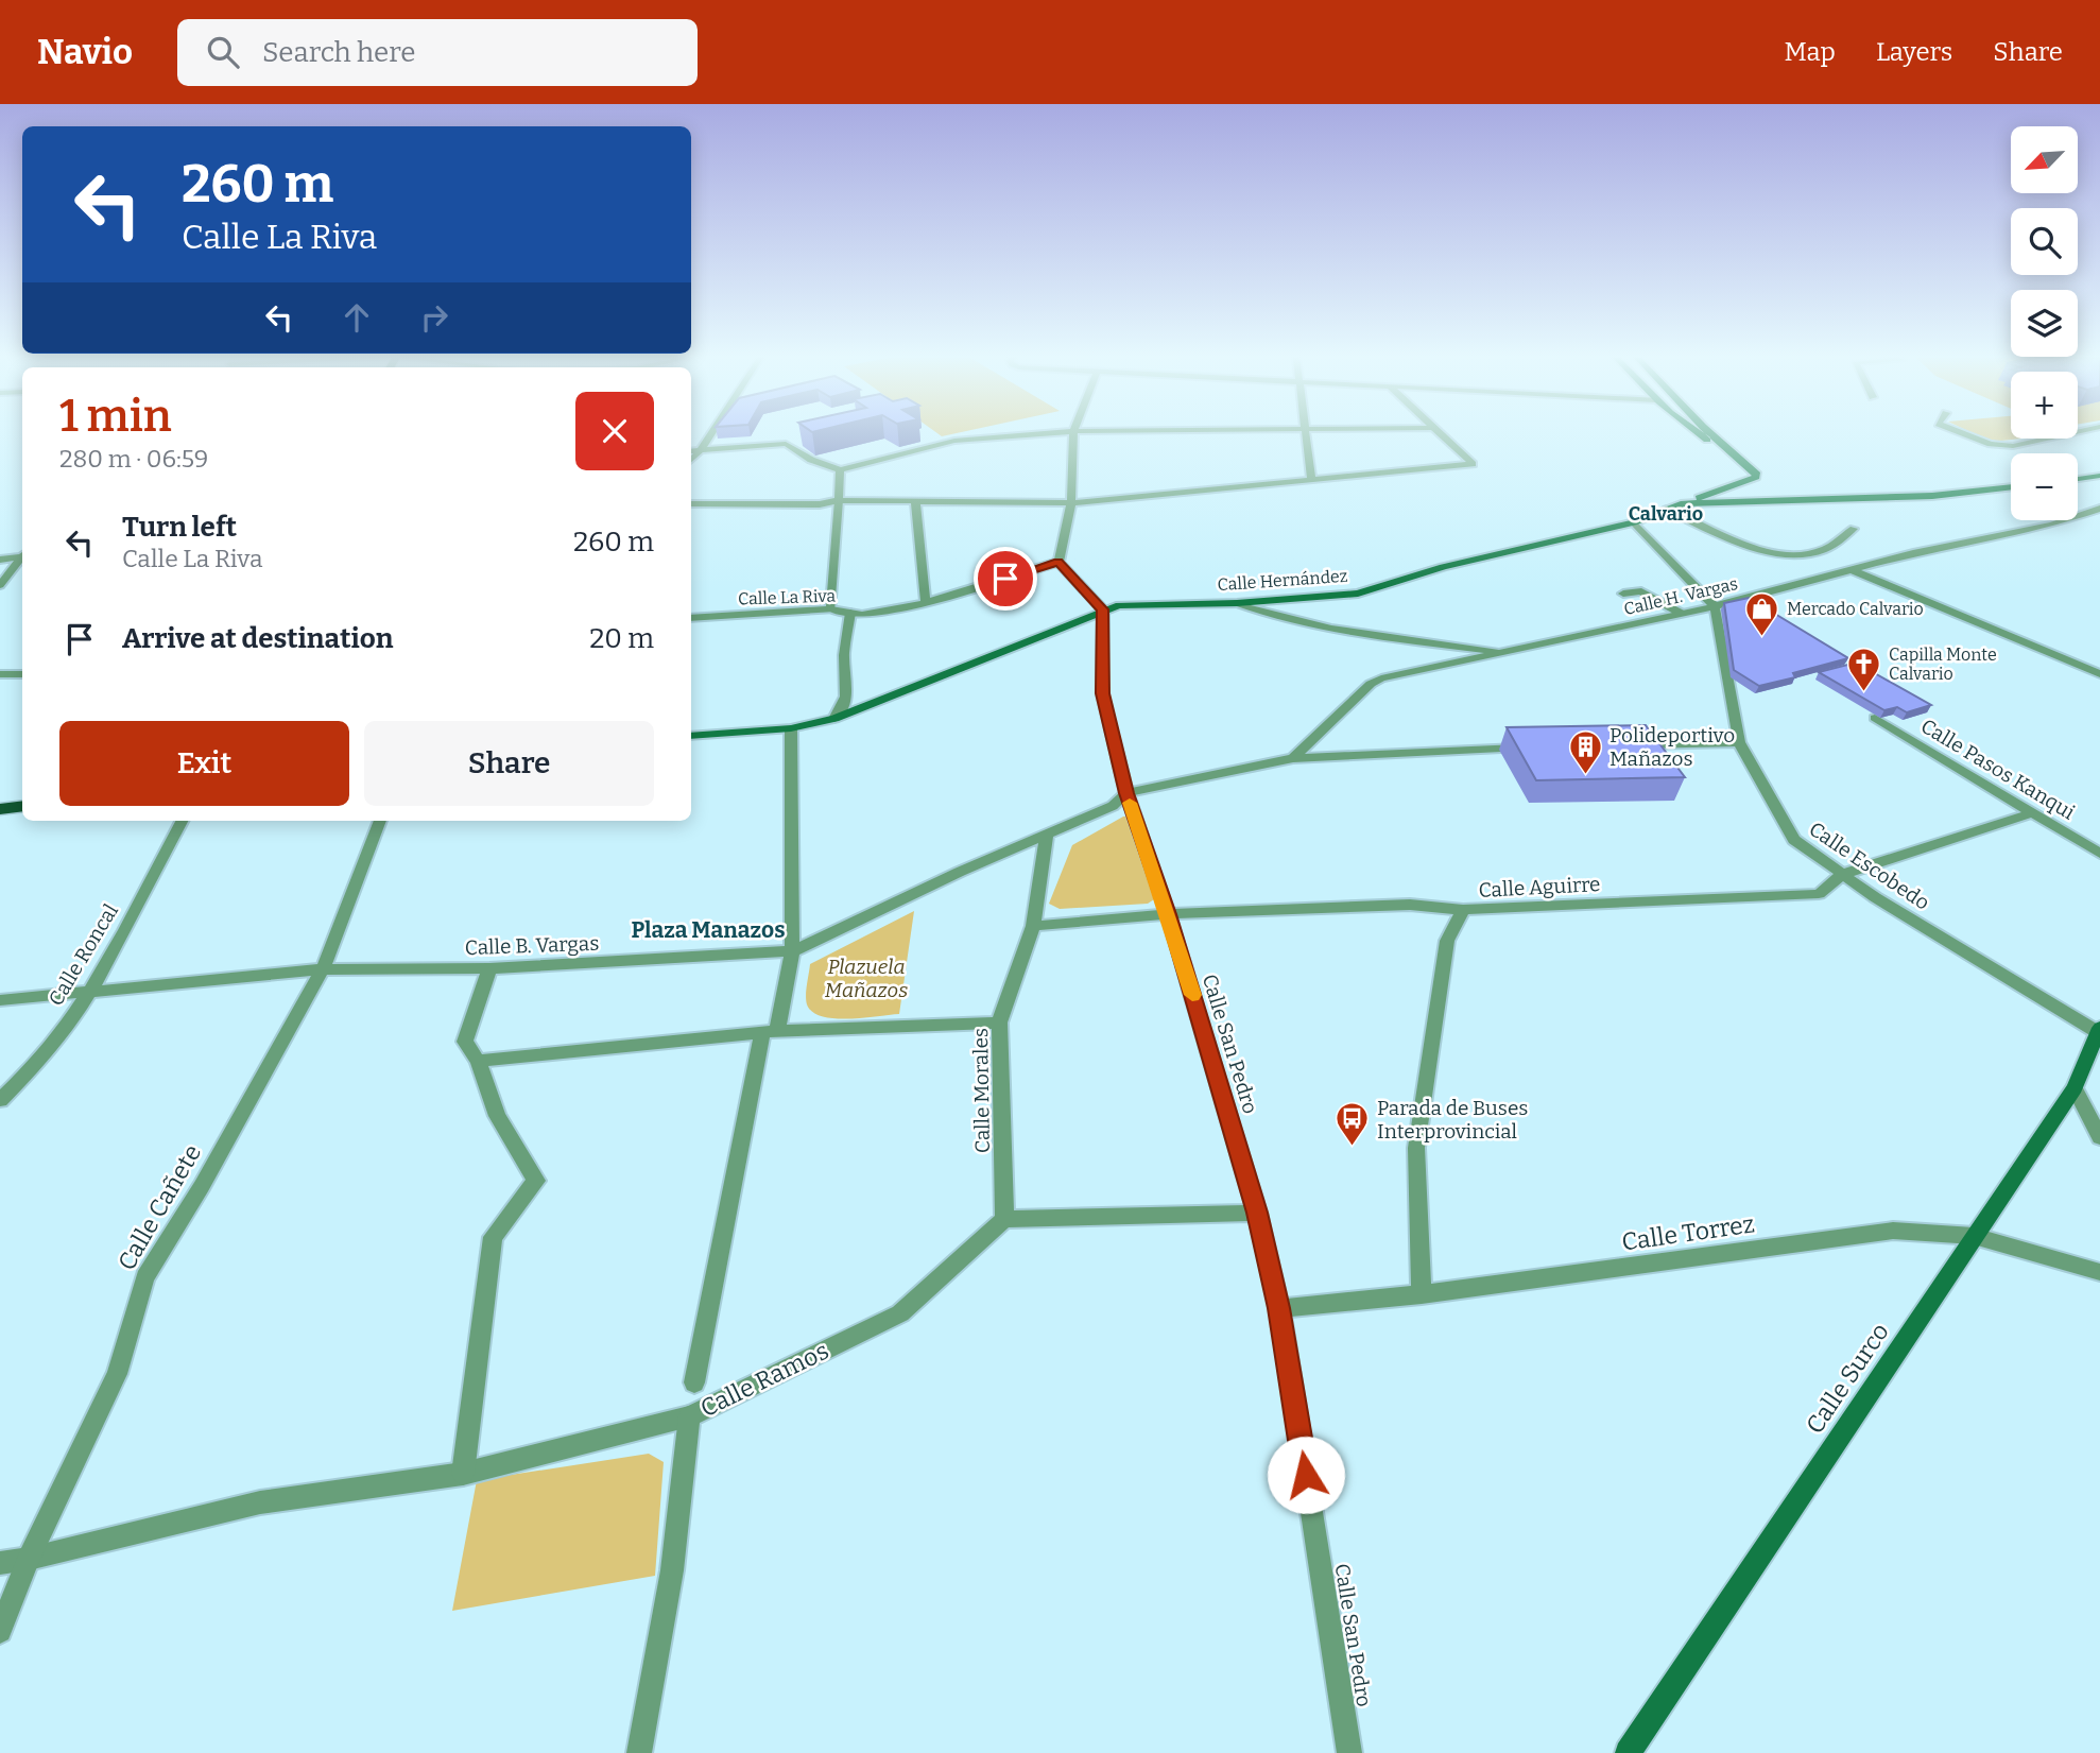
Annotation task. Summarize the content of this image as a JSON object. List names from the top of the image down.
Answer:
{
  "streets": {
    "main road": ["Calle Hernández", "Calle Surco"],
    "street": [
      "Calle H. Vargas",
      "Calle La Riva",
      "Calle Pasos Kanqui",
      "Calle Escobedo",
      "Calle Aguirre",
      "Calle B. Vargas",
      "Calle Roncal",
      "Calle San Pedro",
      "Calle Morales",
      "Calle Cañete",
      "Calle Torrez",
      "Calle Ramos"
    ]
  },
  "crossings": [
    ["Calle Hernández", "Calle San Pedro"],
    ["Calle Hernández", "Calle Ramos"],
    ["Calle H. Vargas", "Calle Escobedo"],
    ["Calle H. Vargas", "Calle B. Vargas"],
    ["Calle Pasos Kanqui", "Calle Aguirre"],
    ["Calle Escobedo", "Calle Aguirre"],
    ["Calle Escobedo", "Calle Surco"],
    ["Calle Aguirre", "Calle San Pedro"],
    ["Calle Aguirre", "Calle Morales"],
    ["Calle B. Vargas", "Calle Roncal"],
    ["Calle B. Vargas", "Calle San Pedro"],
    ["Calle B. Vargas", "Calle Morales"],
    ["Calle B. Vargas", "Calle Cañete"],
    ["Calle B. Vargas", "Calle Ramos"],
    ["Calle San Pedro", "Calle Torrez"],
    ["Calle Morales", "Calle Ramos"],
    ["Calle Torrez", "Calle Surco"]
  ],
  "districts": ["Calvario", "Plaza Manazos"],
  "parks": ["Plazuela Mañazos"],
  "places": {
    "shop": ["Mercado Calvario"],
    "church": ["Capilla Monte Calvario"],
    "building": ["Polideportivo Mañazos"],
    "bus stop": ["Parada de Buses Interprovincial"]
  },
  "north": "bottom left",
  "page": {
    "header": "Navio",
    "search": "Search here",
    "nav": ["Map", "Layers", "Share"],
    "map_buttons": ["+", "−"],
    "turn": ["260 m", "Calle La Riva"],
    "heading": ["1 min", "280 m · 06:59"],
    "list": [
      {
        "name": "Turn left",
        "note": "Calle La Riva",
        "value": "260 m"
      },
      {
        "name": "Arrive at destination",
        "value": "20 m"
      }
    ],
    "buttons": ["Exit", "Share"]
  }
}
